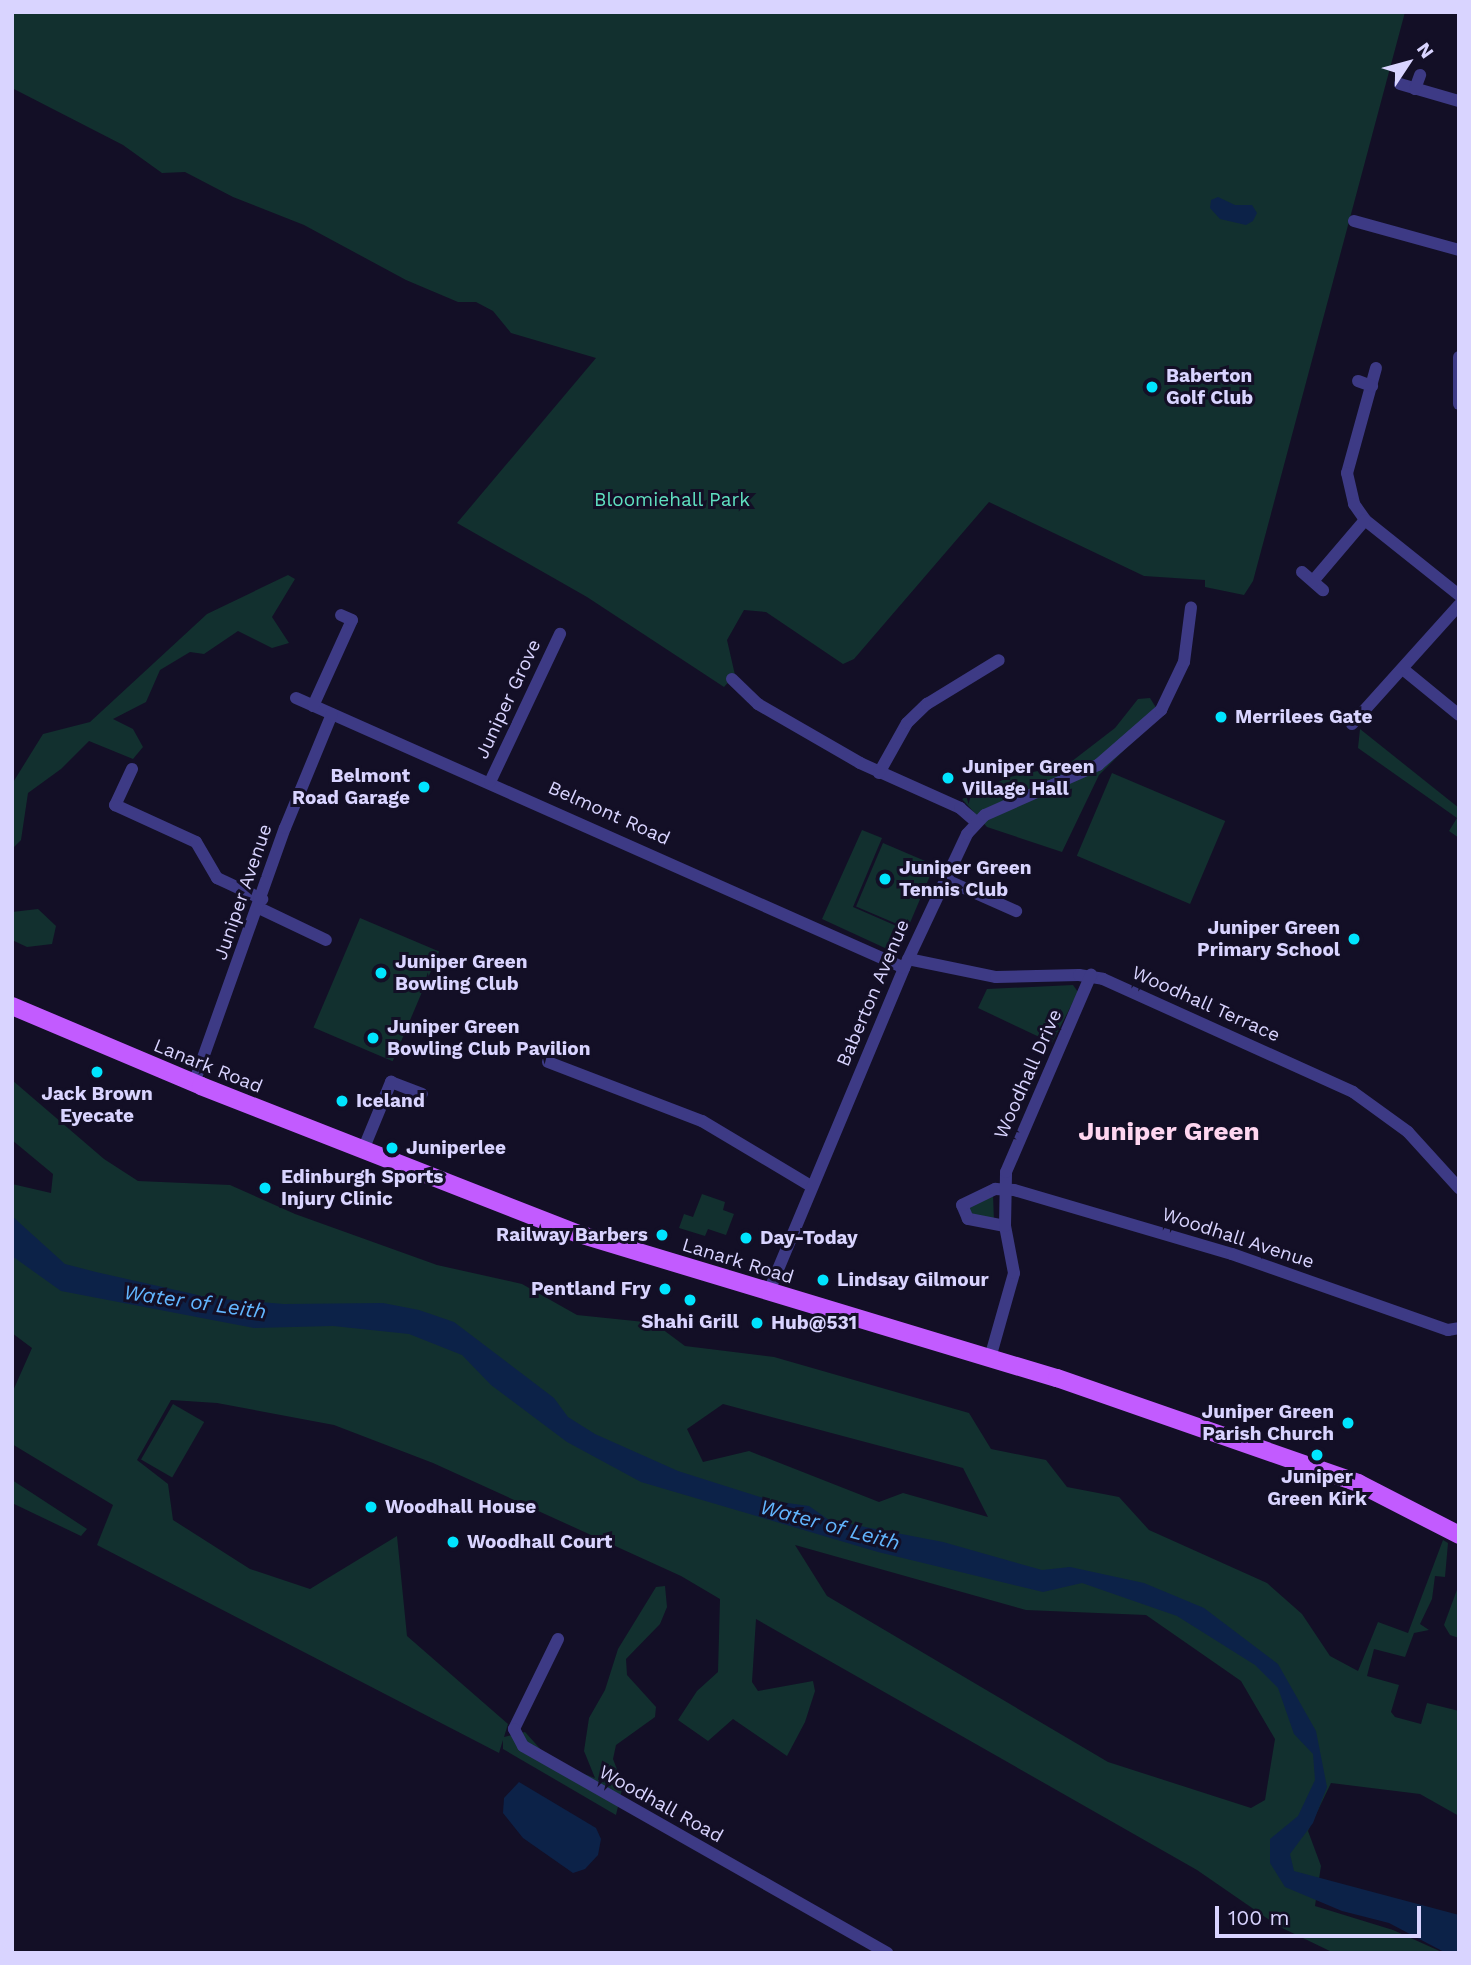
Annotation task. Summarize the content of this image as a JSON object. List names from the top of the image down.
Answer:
{
  "streets": {
    "main road": ["Lanark Road"],
    "street": [
      "Juniper Grove",
      "Belmont Road",
      "Juniper Avenue",
      "Baberton Avenue",
      "Woodhall Terrace",
      "Woodhall Drive",
      "Woodhall Avenue",
      "Woodhall Road"
    ]
  },
  "crossings": [
    ["Juniper Grove", "Belmont Road"],
    ["Belmont Road", "Juniper Avenue"],
    ["Belmont Road", "Baberton Avenue"],
    ["Belmont Road", "Woodhall Terrace"],
    ["Juniper Avenue", "Lanark Road"],
    ["Baberton Avenue", "Woodhall Terrace"],
    ["Baberton Avenue", "Lanark Road"],
    ["Woodhall Terrace", "Woodhall Drive"],
    ["Lanark Road", "Woodhall Drive"],
    ["Woodhall Drive", "Woodhall Avenue"]
  ],
  "districts": ["Juniper Green"],
  "water": ["Water of Leith"],
  "parks": ["Bloomiehall Park"],
  "places": [
    "Baberton Golf Club",
    "Merrilees Gate",
    "Juniper Green Village Hall",
    "Belmont Road Garage",
    "Juniper Green Tennis Club",
    "Juniper Green Primary School",
    "Juniper Green Bowling Club",
    "Juniper Green Bowling Club Pavilion",
    "Jack Brown Eyecate",
    "Iceland",
    "Juniperlee",
    "Edinburgh Sports Injury Clinic",
    "Railway Barbers",
    "Day-Today",
    "Lindsay Gilmour",
    "Pentland Fry",
    "Shahi Grill",
    "Hub@531",
    "Juniper Green Parish Church",
    "Juniper Green Kirk",
    "Woodhall House",
    "Woodhall Court"
  ],
  "scale_bar": "100 m",
  "north": "top right"
}
